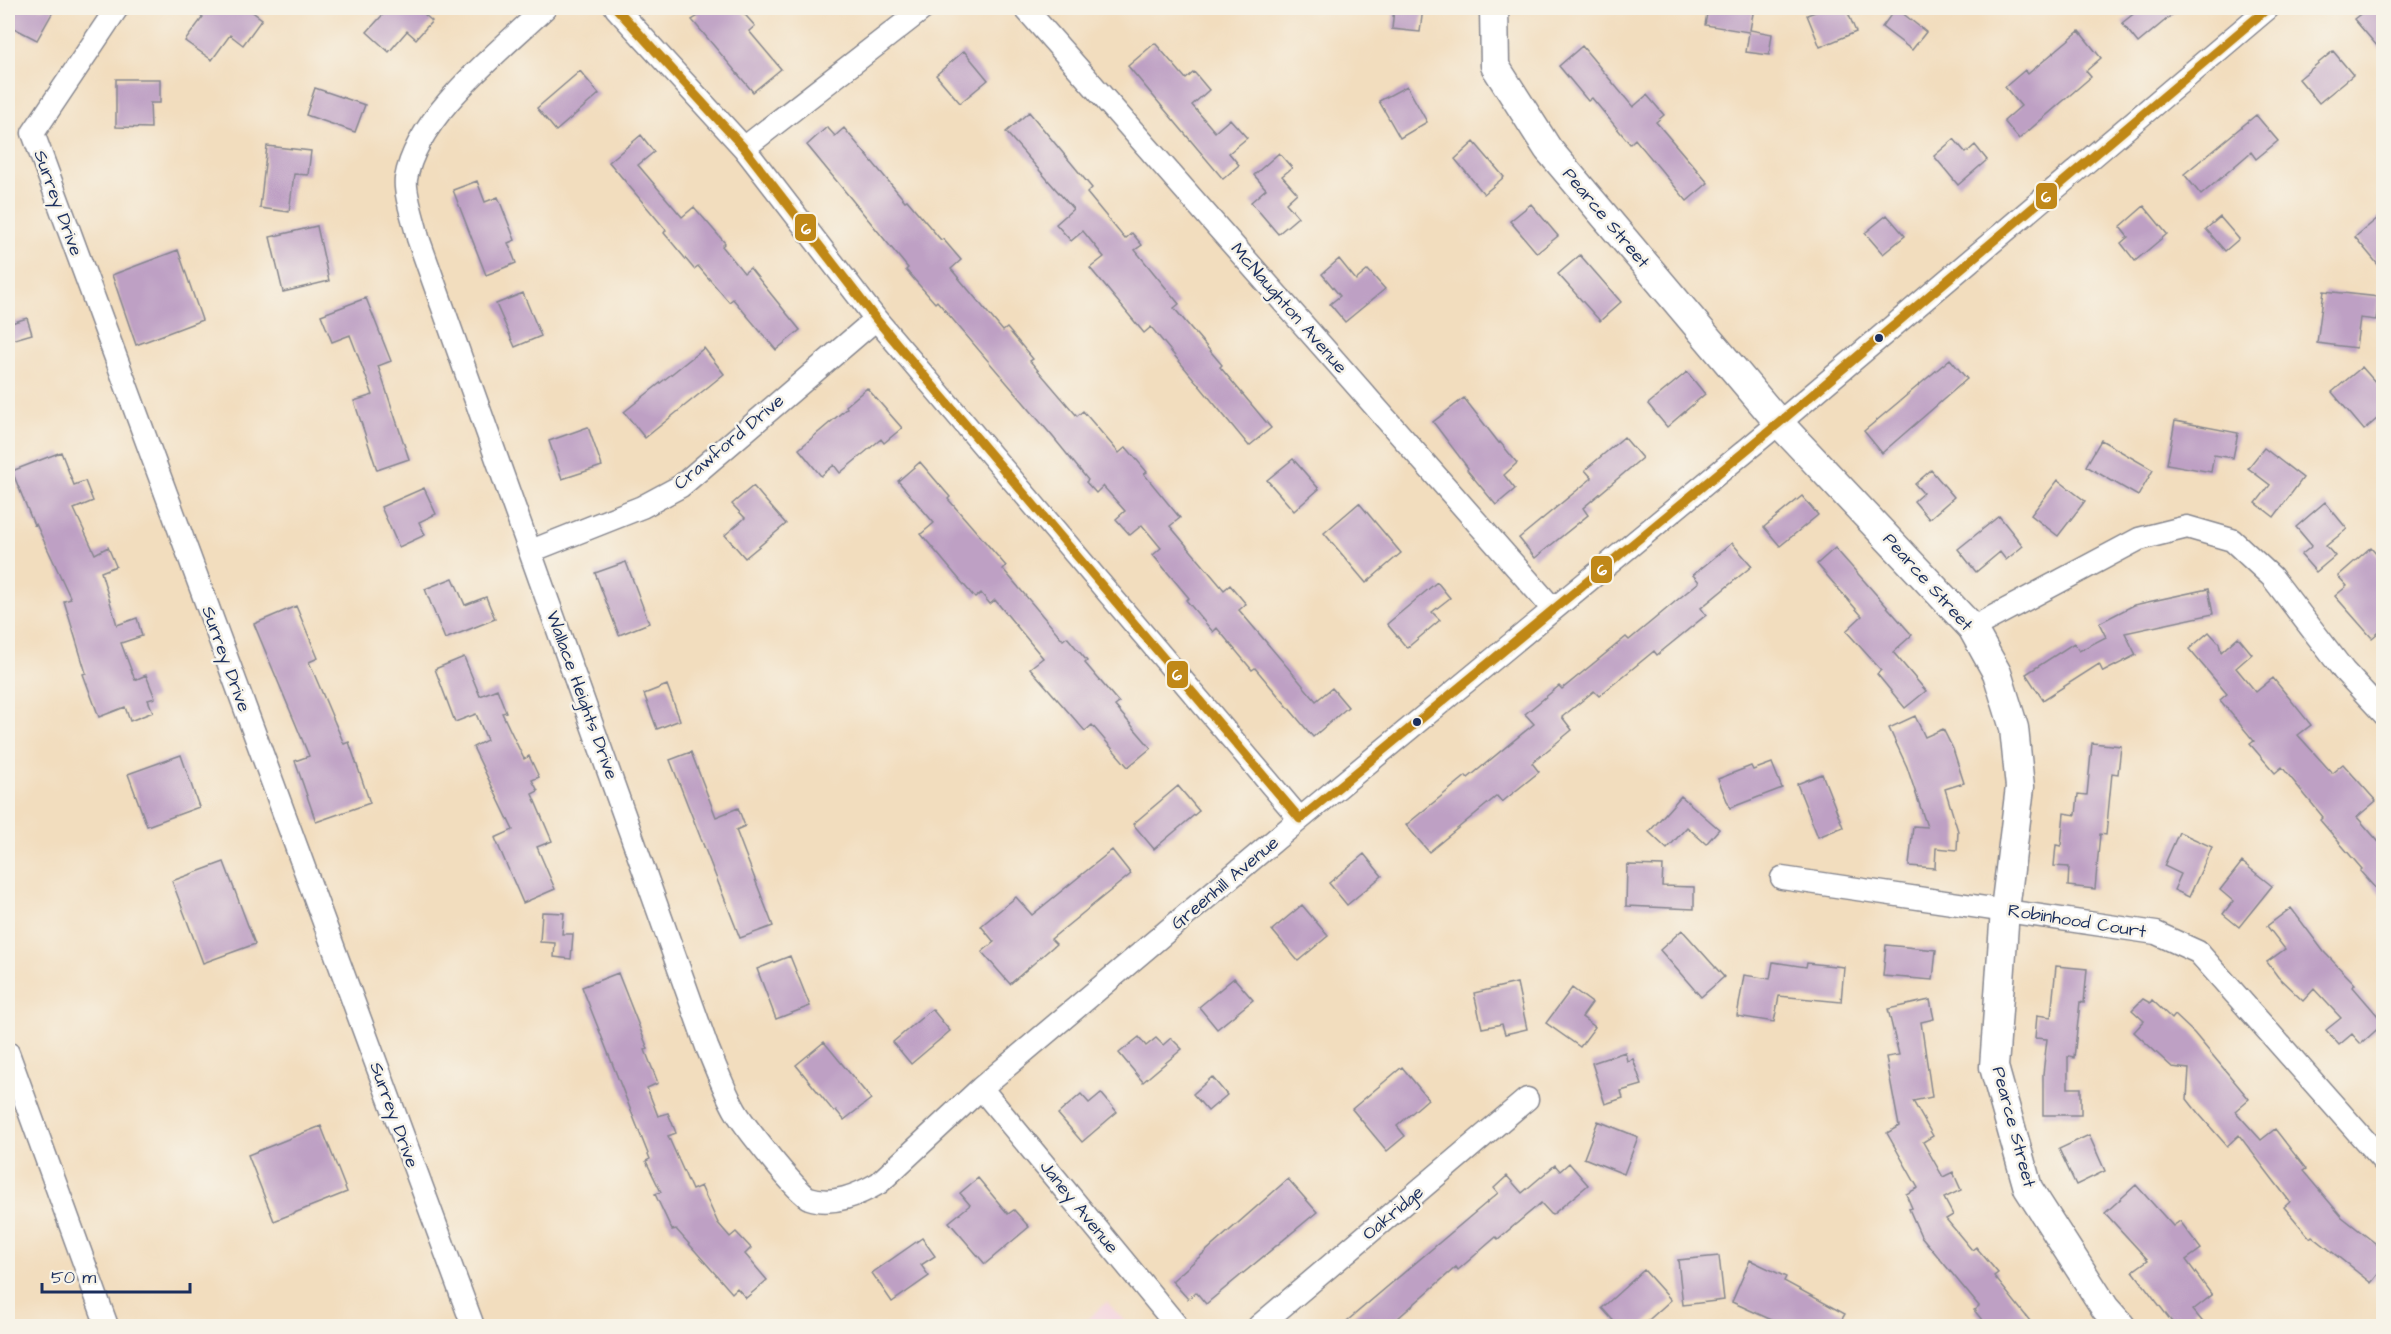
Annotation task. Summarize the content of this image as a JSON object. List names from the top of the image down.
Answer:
{
  "streets": {
    "street": [
      "Surrey Drive",
      "Pearce Street",
      "McNaughton Avenue",
      "Crawford Drive",
      "Wallace Heights Drive",
      "Greenhill Avenue",
      "Robinhood Court",
      "Janey Avenue",
      "Oakridge"
    ]
  },
  "crossings": [
    ["Pearce Street", "Greenhill Avenue"],
    ["Pearce Street", "Robinhood Court"],
    ["McNaughton Avenue", "Greenhill Avenue"],
    ["Crawford Drive", "Wallace Heights Drive"],
    ["Wallace Heights Drive", "Greenhill Avenue"],
    ["Wallace Heights Drive", "Janey Avenue"],
    ["Greenhill Avenue", "Janey Avenue"]
  ],
  "lines": ["transit line 6"],
  "scale_bar": "50 m"
}
